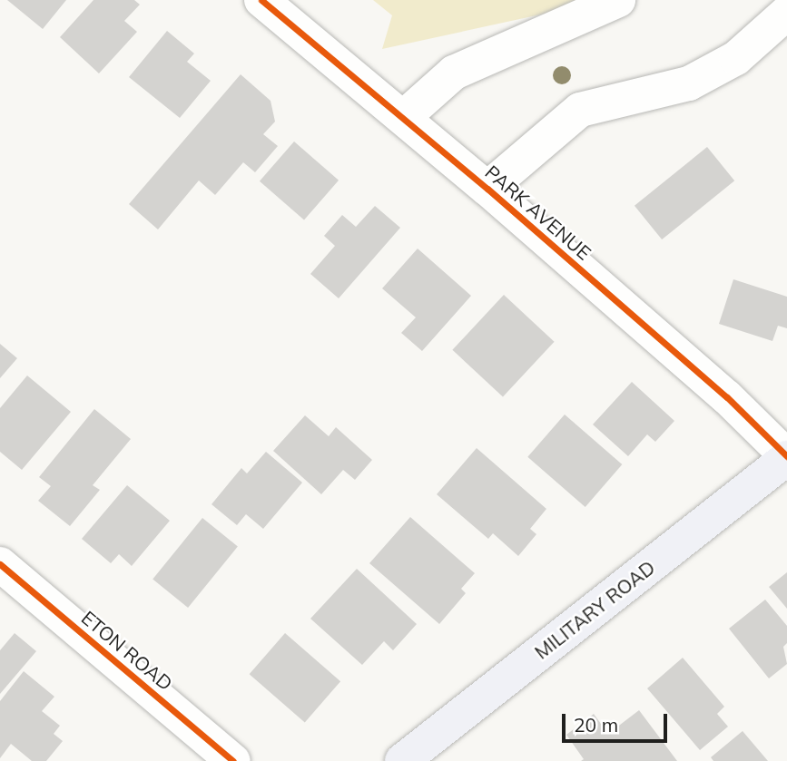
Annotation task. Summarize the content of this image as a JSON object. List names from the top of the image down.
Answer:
{
  "streets": {
    "main road": ["MILITARY ROAD"],
    "street": ["PARK AVENUE", "ETON ROAD"]
  },
  "crossings": [
    ["PARK AVENUE", "MILITARY ROAD"]
  ],
  "scale_bar": "20 m"
}
